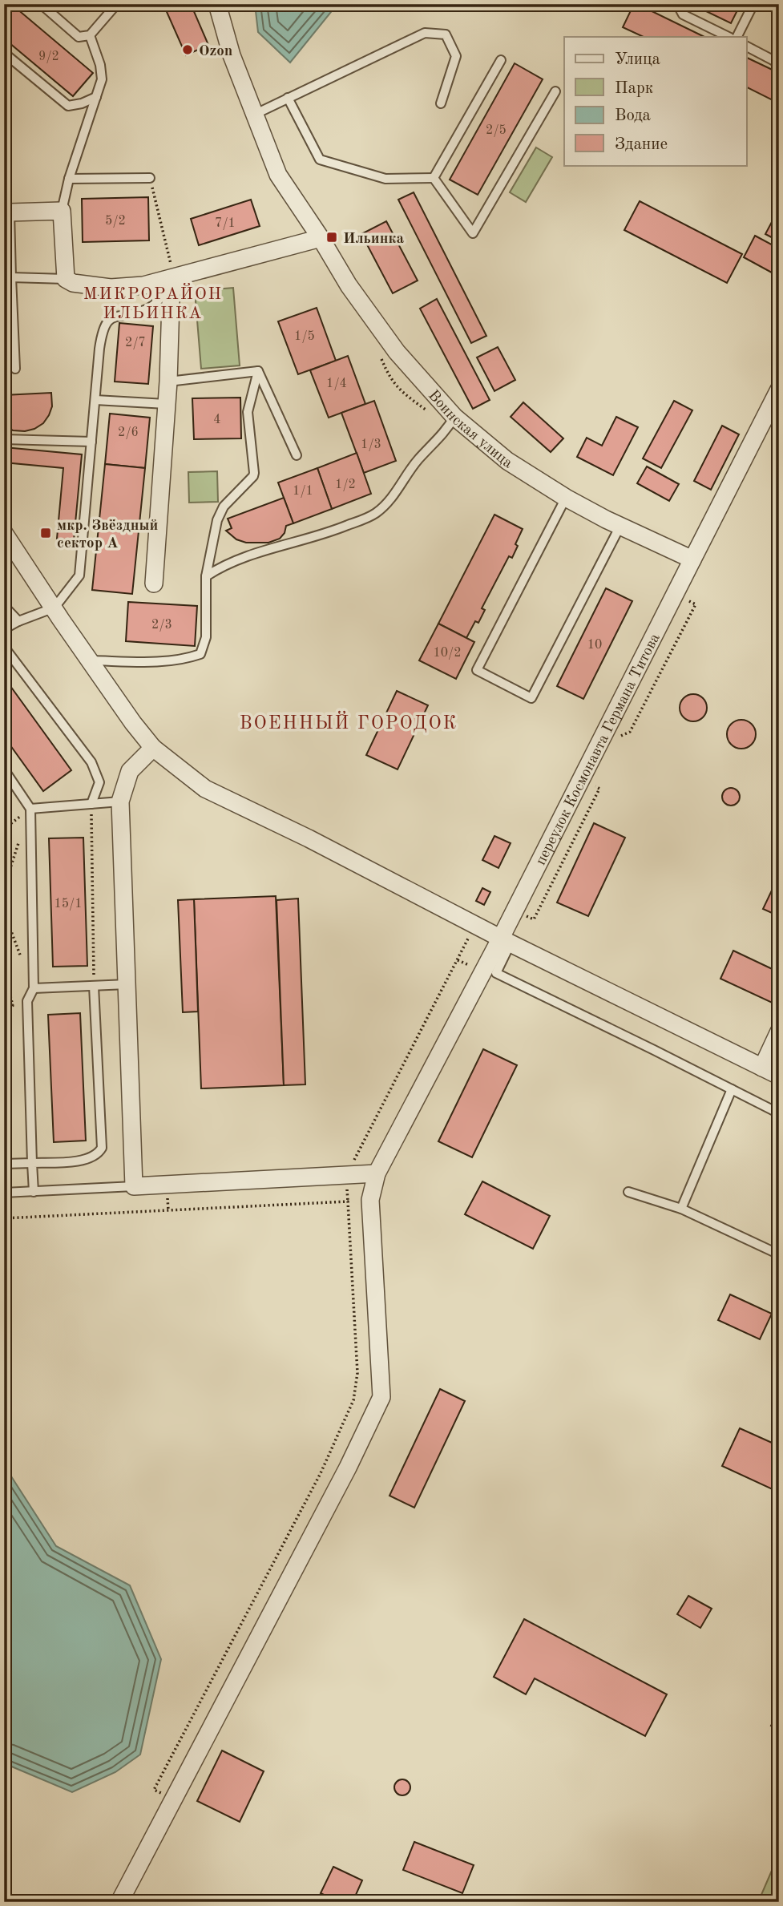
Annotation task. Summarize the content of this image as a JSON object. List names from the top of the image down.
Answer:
{
  "streets": {
    "street": ["Воинская улица", "переулок Космонавта Германа Титова"]
  },
  "crossings": [
    ["Воинская улица", "переулок Космонавта Германа Титова"]
  ],
  "districts": ["МИКРОРАЙОН ИЛЬИНКА", "ВОЕННЫЙ ГОРОДОК"],
  "places": {
    "other": ["Ozon"],
    "transit": ["Ильинка", "мкр. Звёздный сектор А"]
  },
  "house_numbers": [
    "9/2",
    "2/5",
    "5/2",
    "7/1",
    "1/5",
    "2/7",
    "1/4",
    "4",
    "2/6",
    "1/3",
    "1/2",
    "1/1",
    "2/3",
    "10",
    "10/2",
    "15/1"
  ],
  "legend": [
    "Улица",
    "Парк",
    "Вода",
    "Здание"
  ]
}
